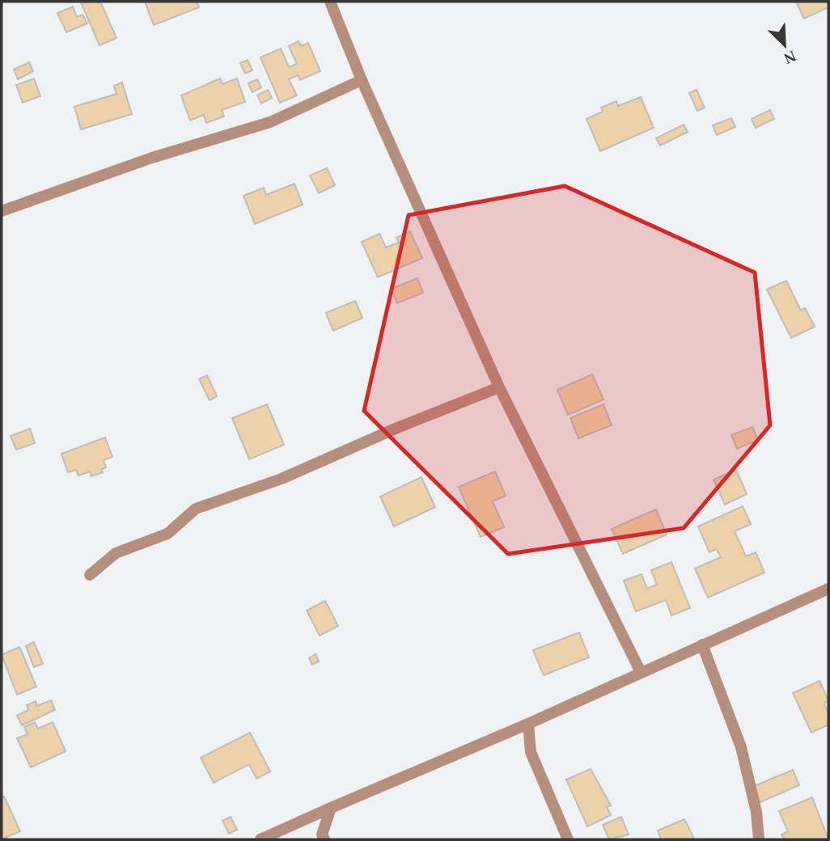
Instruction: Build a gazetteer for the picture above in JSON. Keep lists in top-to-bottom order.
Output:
{
  "north": "bottom right"
}
